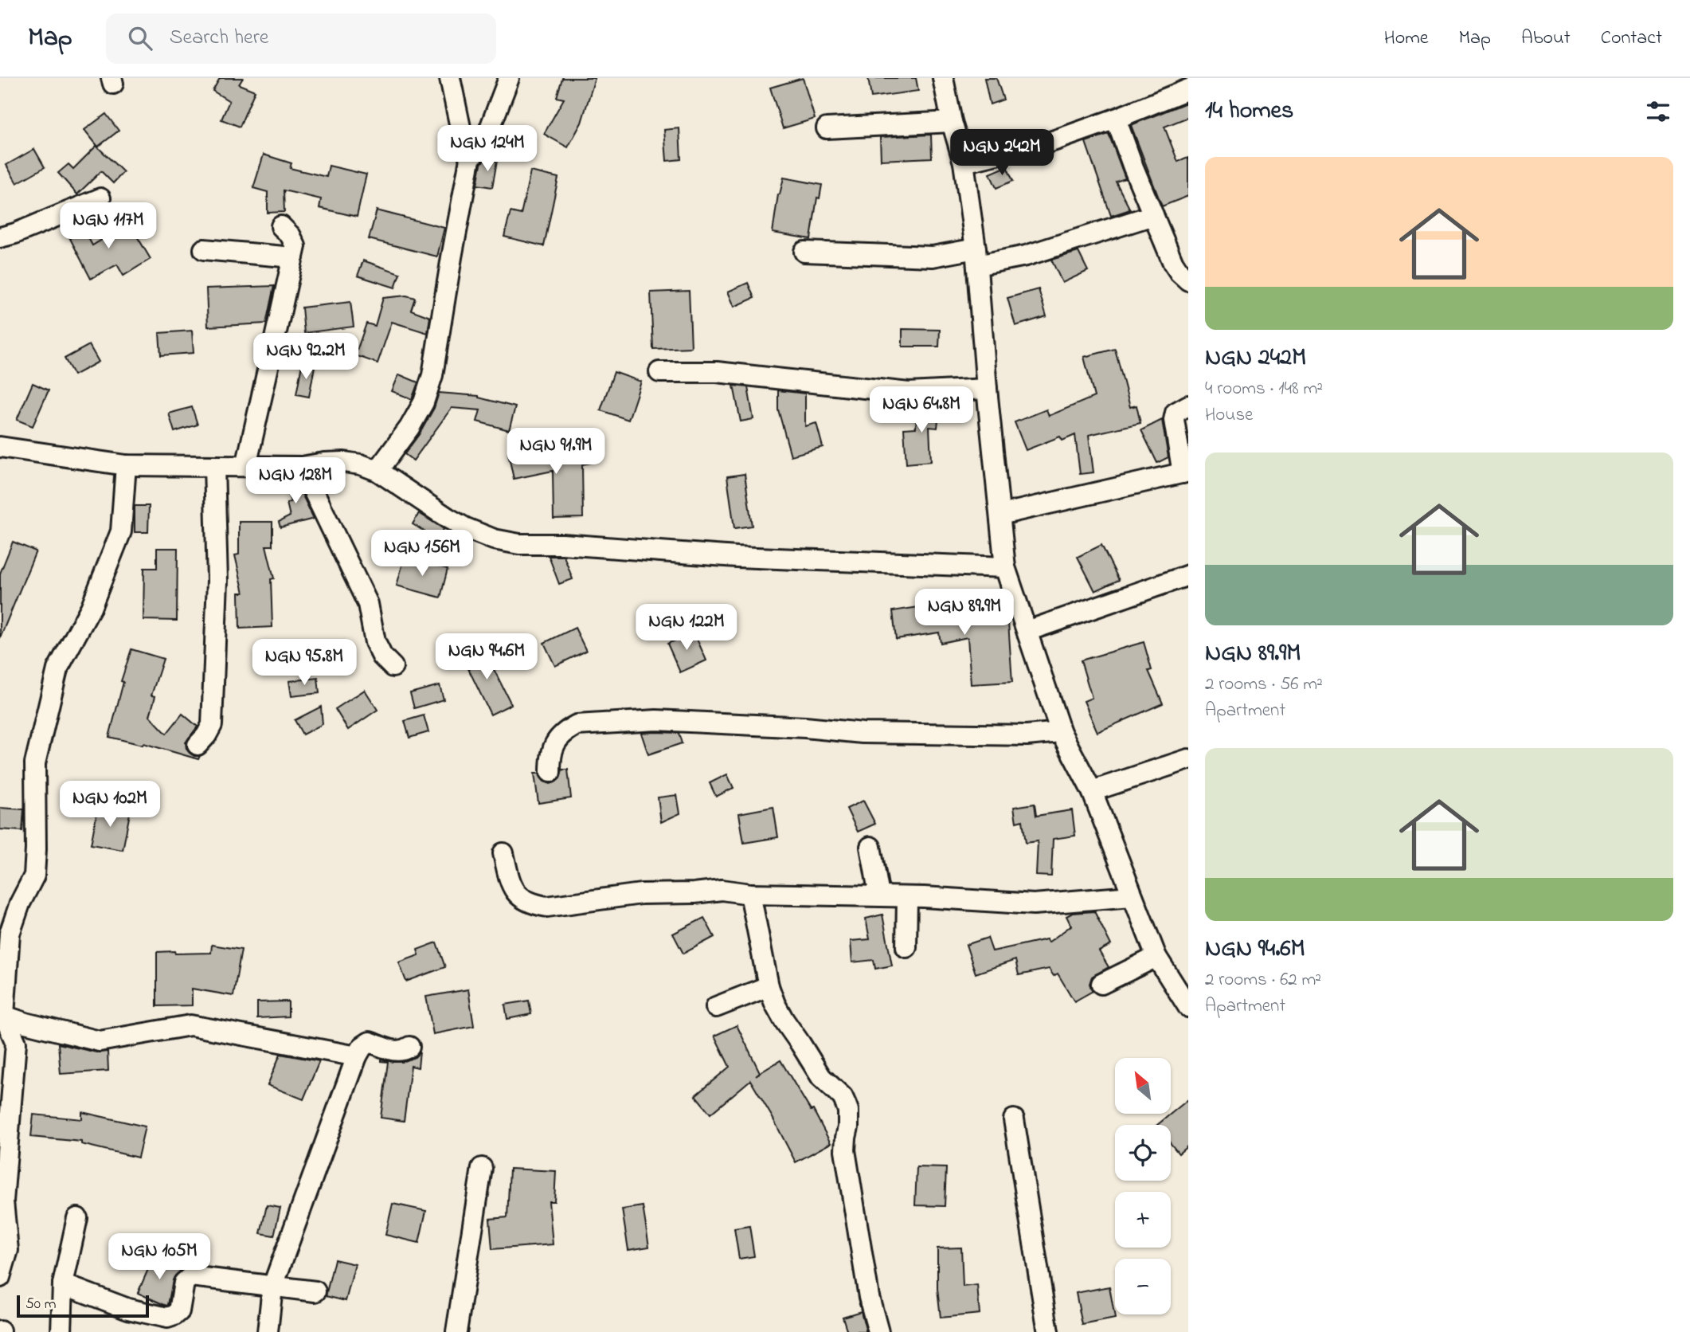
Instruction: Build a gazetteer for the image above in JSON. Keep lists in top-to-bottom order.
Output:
{
  "scale_bar": "50 m",
  "north": "top left",
  "page": {
    "header": "Map",
    "search": "Search here",
    "nav": [
      "Home",
      "Map",
      "About",
      "Contact"
    ],
    "heading": "14 homes",
    "price": [
      "NGN 124M",
      "NGN 242M",
      "NGN 117M",
      "NGN 92.2M",
      "NGN 64.8M",
      "NGN 91.9M",
      "NGN 128M",
      "NGN 156M",
      "NGN 89.9M",
      "NGN 122M",
      "NGN 94.6M",
      "NGN 95.8M",
      "NGN 102M",
      "NGN 105M"
    ],
    "list": [
      {
        "name": "NGN 242M",
        "note": "4 rooms · 148 m² · House"
      },
      {
        "name": "NGN 89.9M",
        "note": "2 rooms · 56 m² · Apartment"
      },
      {
        "name": "NGN 94.6M",
        "note": "2 rooms · 62 m² · Apartment"
      }
    ],
    "map_buttons": ["+", "−"],
    "scale": "50 m"
  }
}
